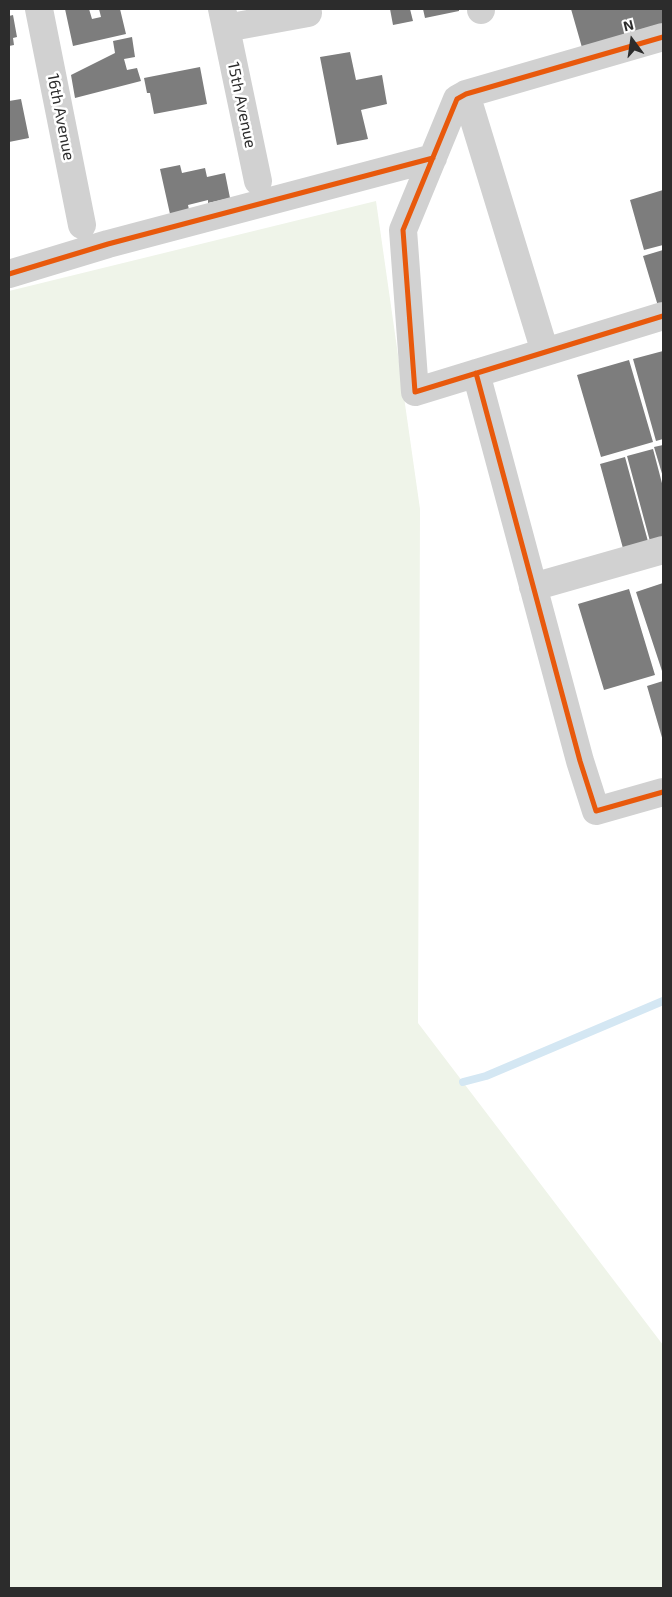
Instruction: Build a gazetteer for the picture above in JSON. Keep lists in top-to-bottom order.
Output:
{
  "streets": {
    "street": ["15th Avenue", "16th Avenue"]
  },
  "north": "top"
}
